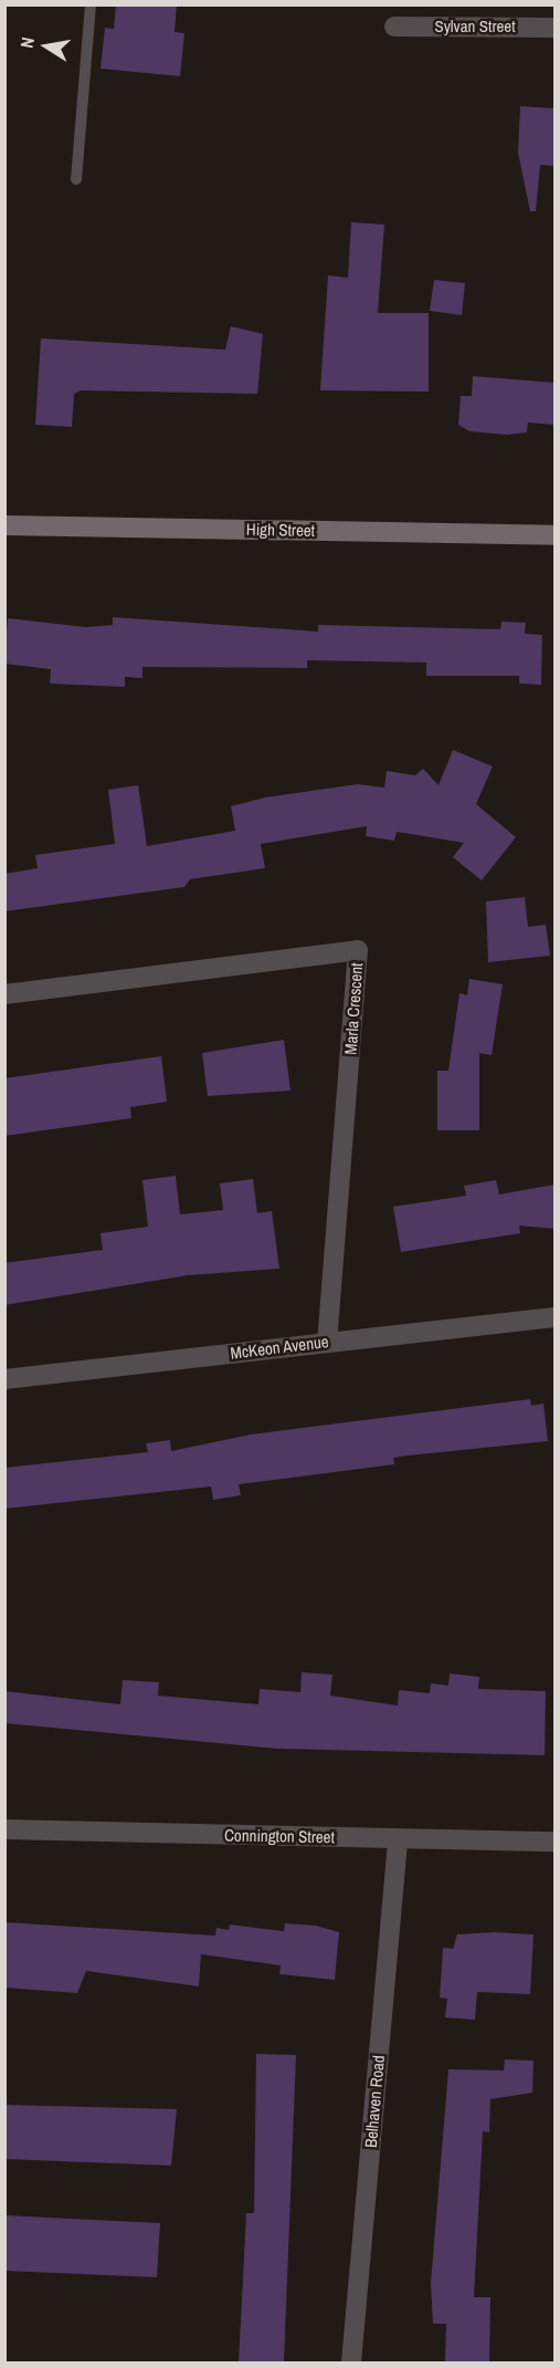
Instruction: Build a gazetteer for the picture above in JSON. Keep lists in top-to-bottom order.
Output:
{
  "streets": {
    "street": [
      "Sylvan Street",
      "High Street",
      "Marla Crescent",
      "McKeon Avenue",
      "Connington Street",
      "Belhaven Road"
    ]
  },
  "crossings": [
    ["Marla Crescent", "McKeon Avenue"],
    ["Connington Street", "Belhaven Road"]
  ],
  "north": "left"
}
